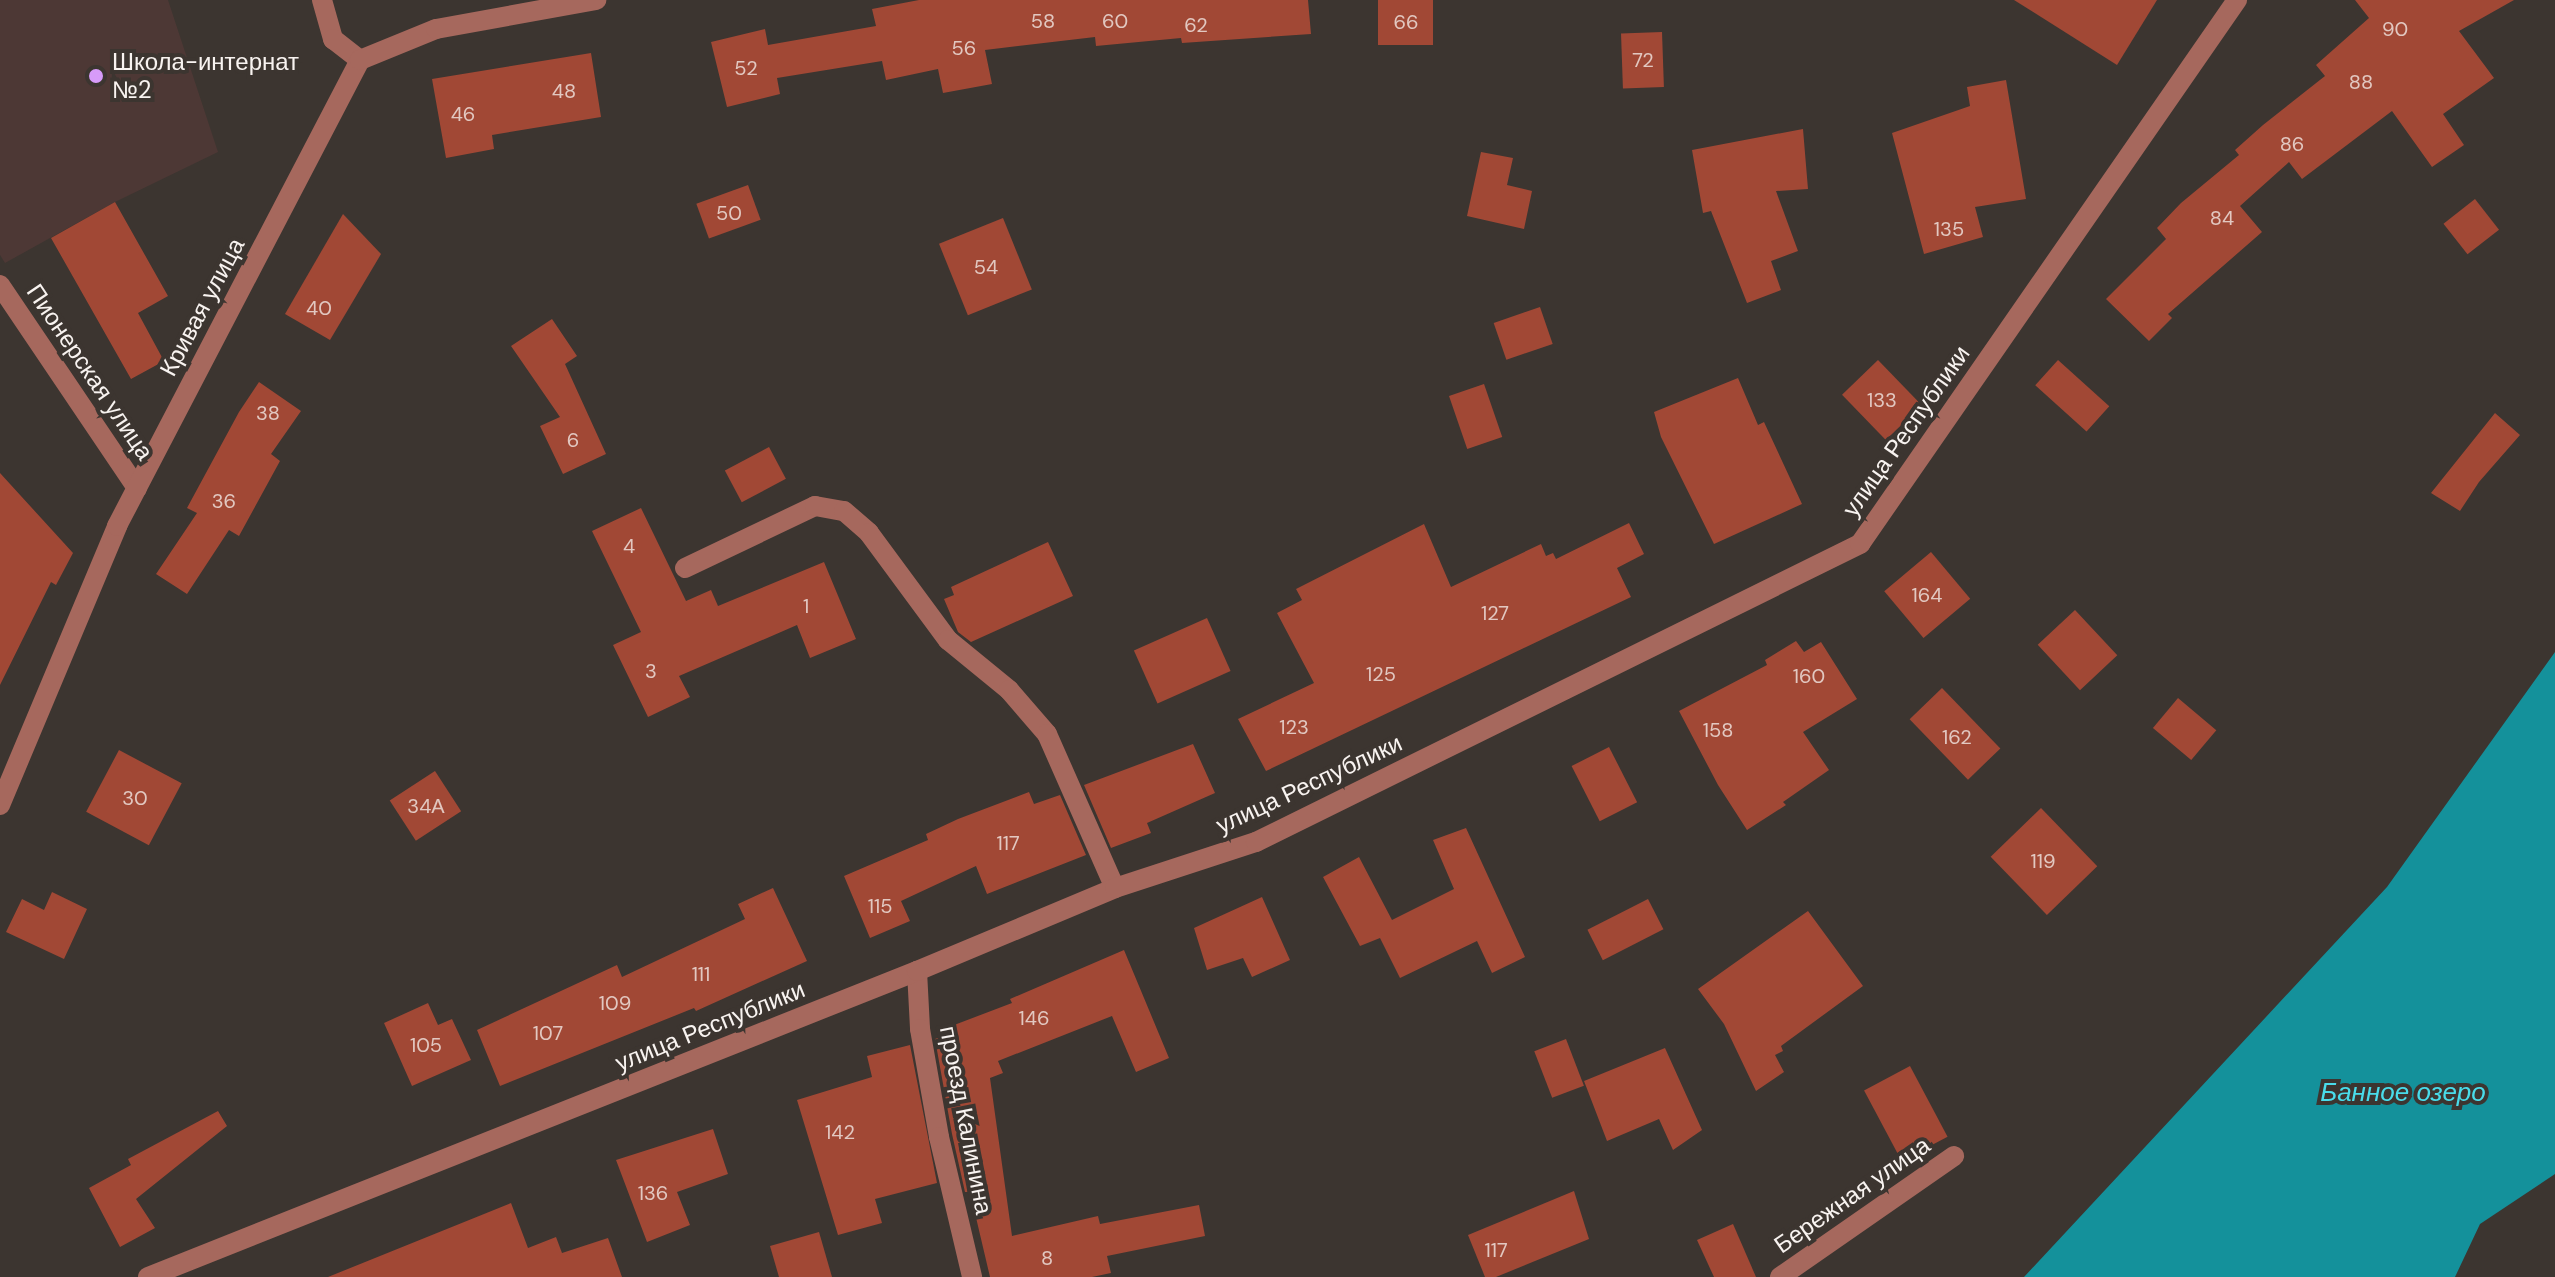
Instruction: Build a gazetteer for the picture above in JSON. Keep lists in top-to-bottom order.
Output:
{
  "streets": {
    "street": [
      "Кривая улица",
      "Пионерская улица",
      "улица Республики",
      "проезд Калинина",
      "Бережная улица"
    ]
  },
  "crossings": [
    ["Кривая улица", "Пионерская улица"],
    ["улица Республики", "проезд Калинина"]
  ],
  "water": ["Банное озеро"],
  "places": ["Школа-интернат №2"],
  "house_numbers": [
    "58",
    "60",
    "66",
    "62",
    "90",
    "56",
    "72",
    "52",
    "88",
    "48",
    "46",
    "86",
    "50",
    "84",
    "135",
    "54",
    "40",
    "133",
    "38",
    "6",
    "36",
    "4",
    "164",
    "1",
    "127",
    "3",
    "125",
    "160",
    "123",
    "158",
    "162",
    "30",
    "34А",
    "117",
    "119",
    "115",
    "111",
    "109",
    "146",
    "107",
    "105",
    "142",
    "136",
    "117",
    "8"
  ]
}
